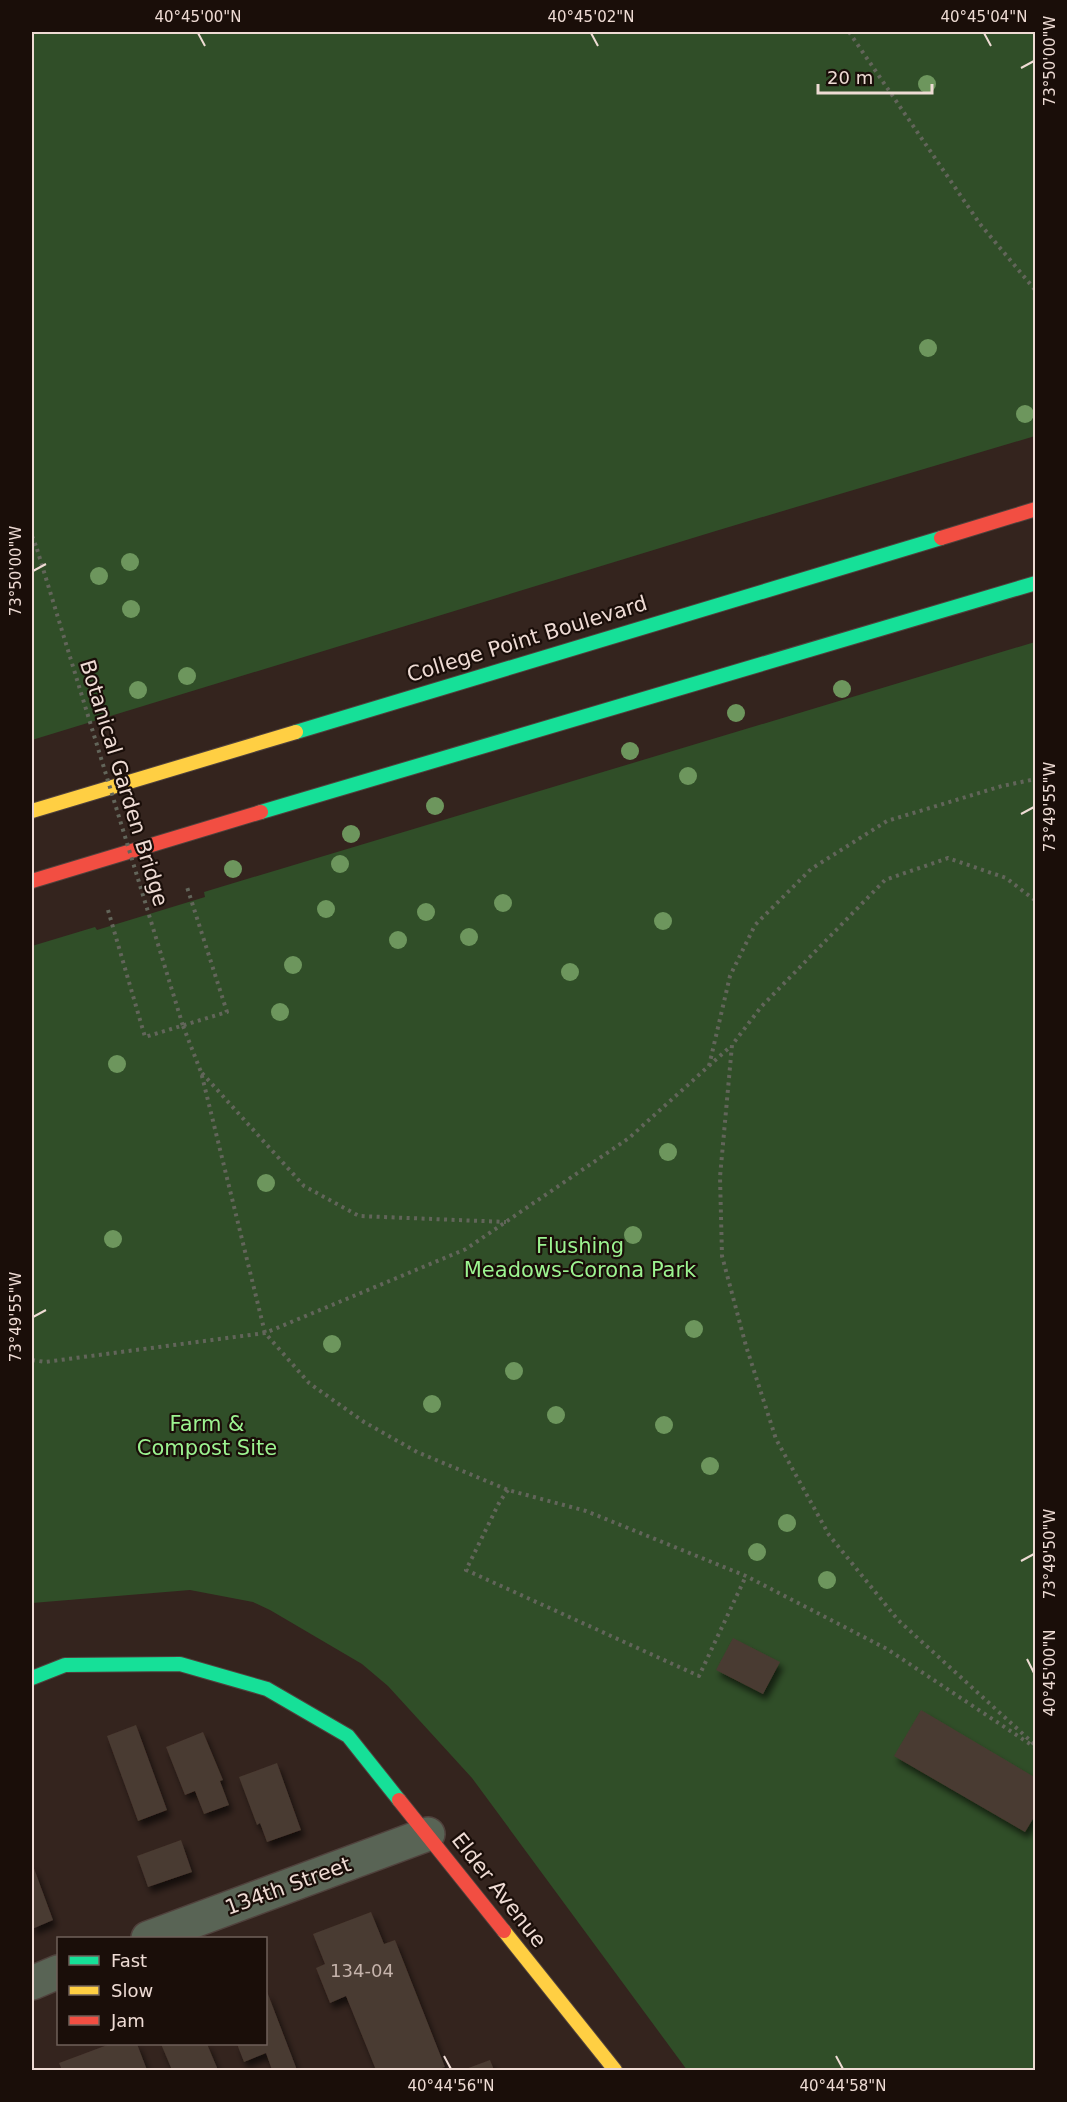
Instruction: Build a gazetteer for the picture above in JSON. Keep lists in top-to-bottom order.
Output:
{
  "streets": {
    "main road": ["College Point Boulevard", "Elder Avenue"],
    "street": ["134th Street"],
    "path": ["Botanical Garden Bridge"]
  },
  "crossings": [
    ["134th Street", "Elder Avenue"]
  ],
  "parks": ["Flushing Meadows-Corona Park", "Farm & Compost Site"],
  "house_numbers": ["134-04"],
  "legend": ["Fast", "Slow", "Jam"],
  "scale_bar": "20 m",
  "coordinates": [
    "40°45'00\"N",
    "40°45'02\"N",
    "40°45'04\"N",
    "73°50'00\"W",
    "73°49'55\"W",
    "73°49'50\"W",
    "40°44'56\"N",
    "40°44'58\"N"
  ]
}
